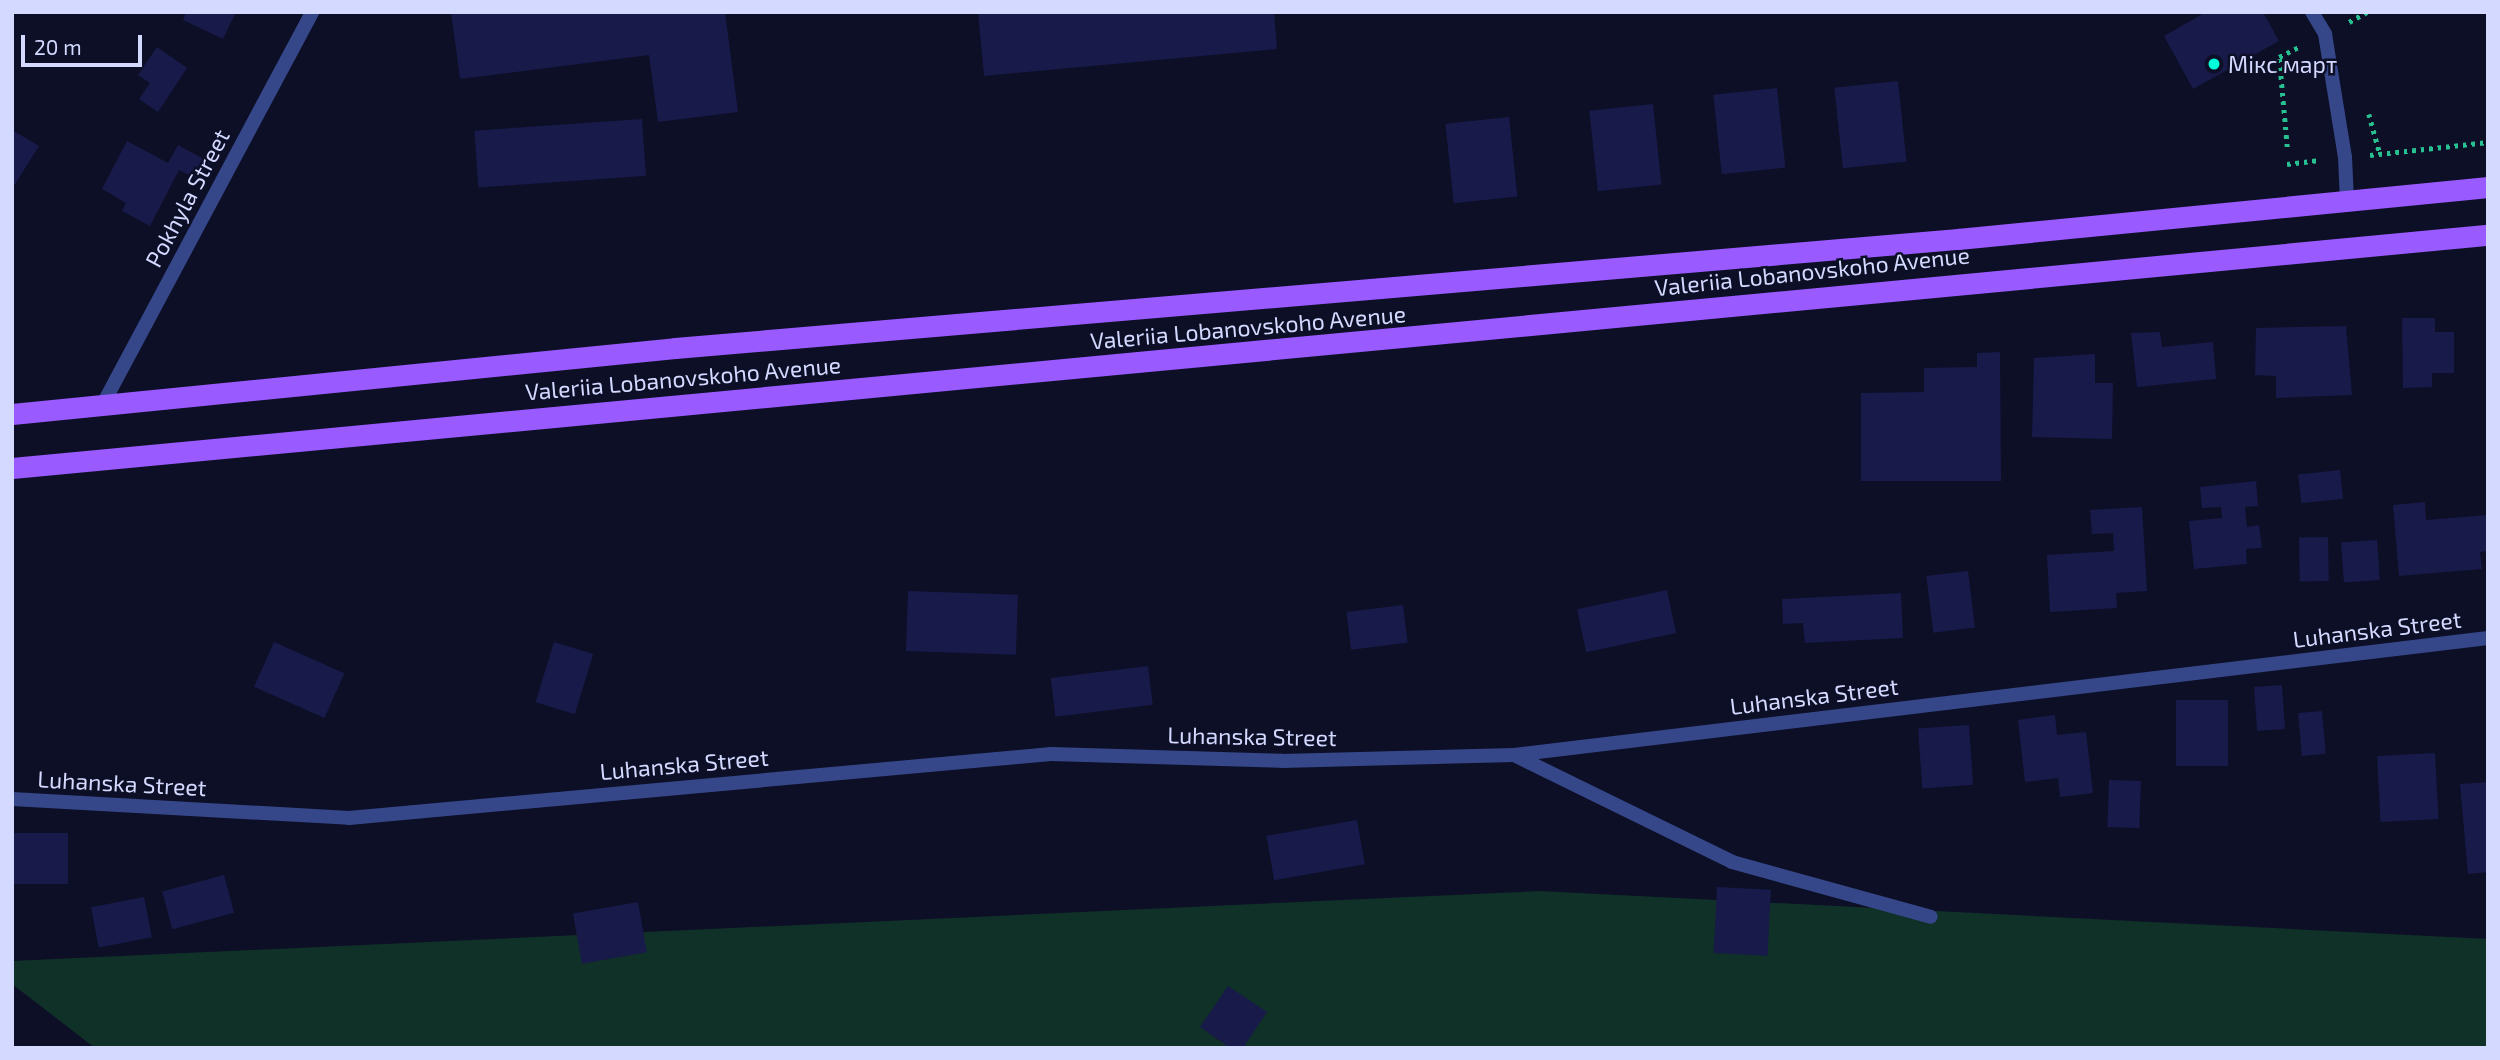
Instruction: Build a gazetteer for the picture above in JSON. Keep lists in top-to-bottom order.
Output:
{
  "streets": {
    "main road": ["Valeriia Lobanovskoho Avenue"],
    "street": ["Pokhyla Street", "Luhanska Street"]
  },
  "crossings": [
    ["Pokhyla Street", "Valeriia Lobanovskoho Avenue"]
  ],
  "places": ["Мікс март"],
  "scale_bar": "20 m"
}
